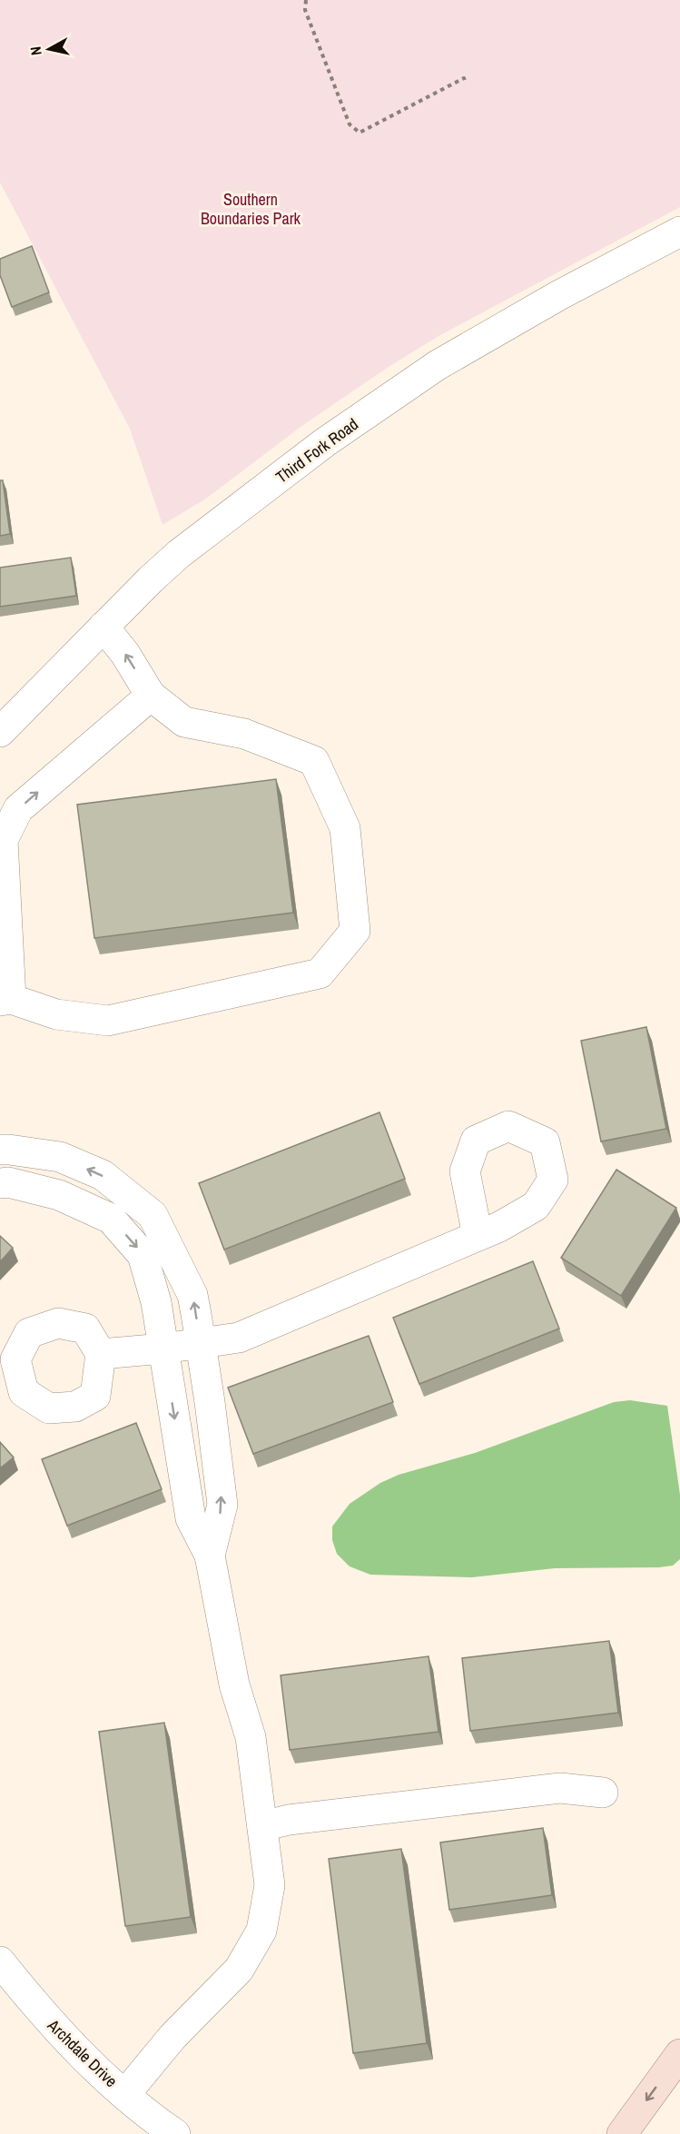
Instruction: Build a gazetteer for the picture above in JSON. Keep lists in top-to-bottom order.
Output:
{
  "streets": {
    "street": ["Third Fork Road", "Archdale Drive"]
  },
  "parks": ["Southern Boundaries Park"],
  "north": "left"
}
